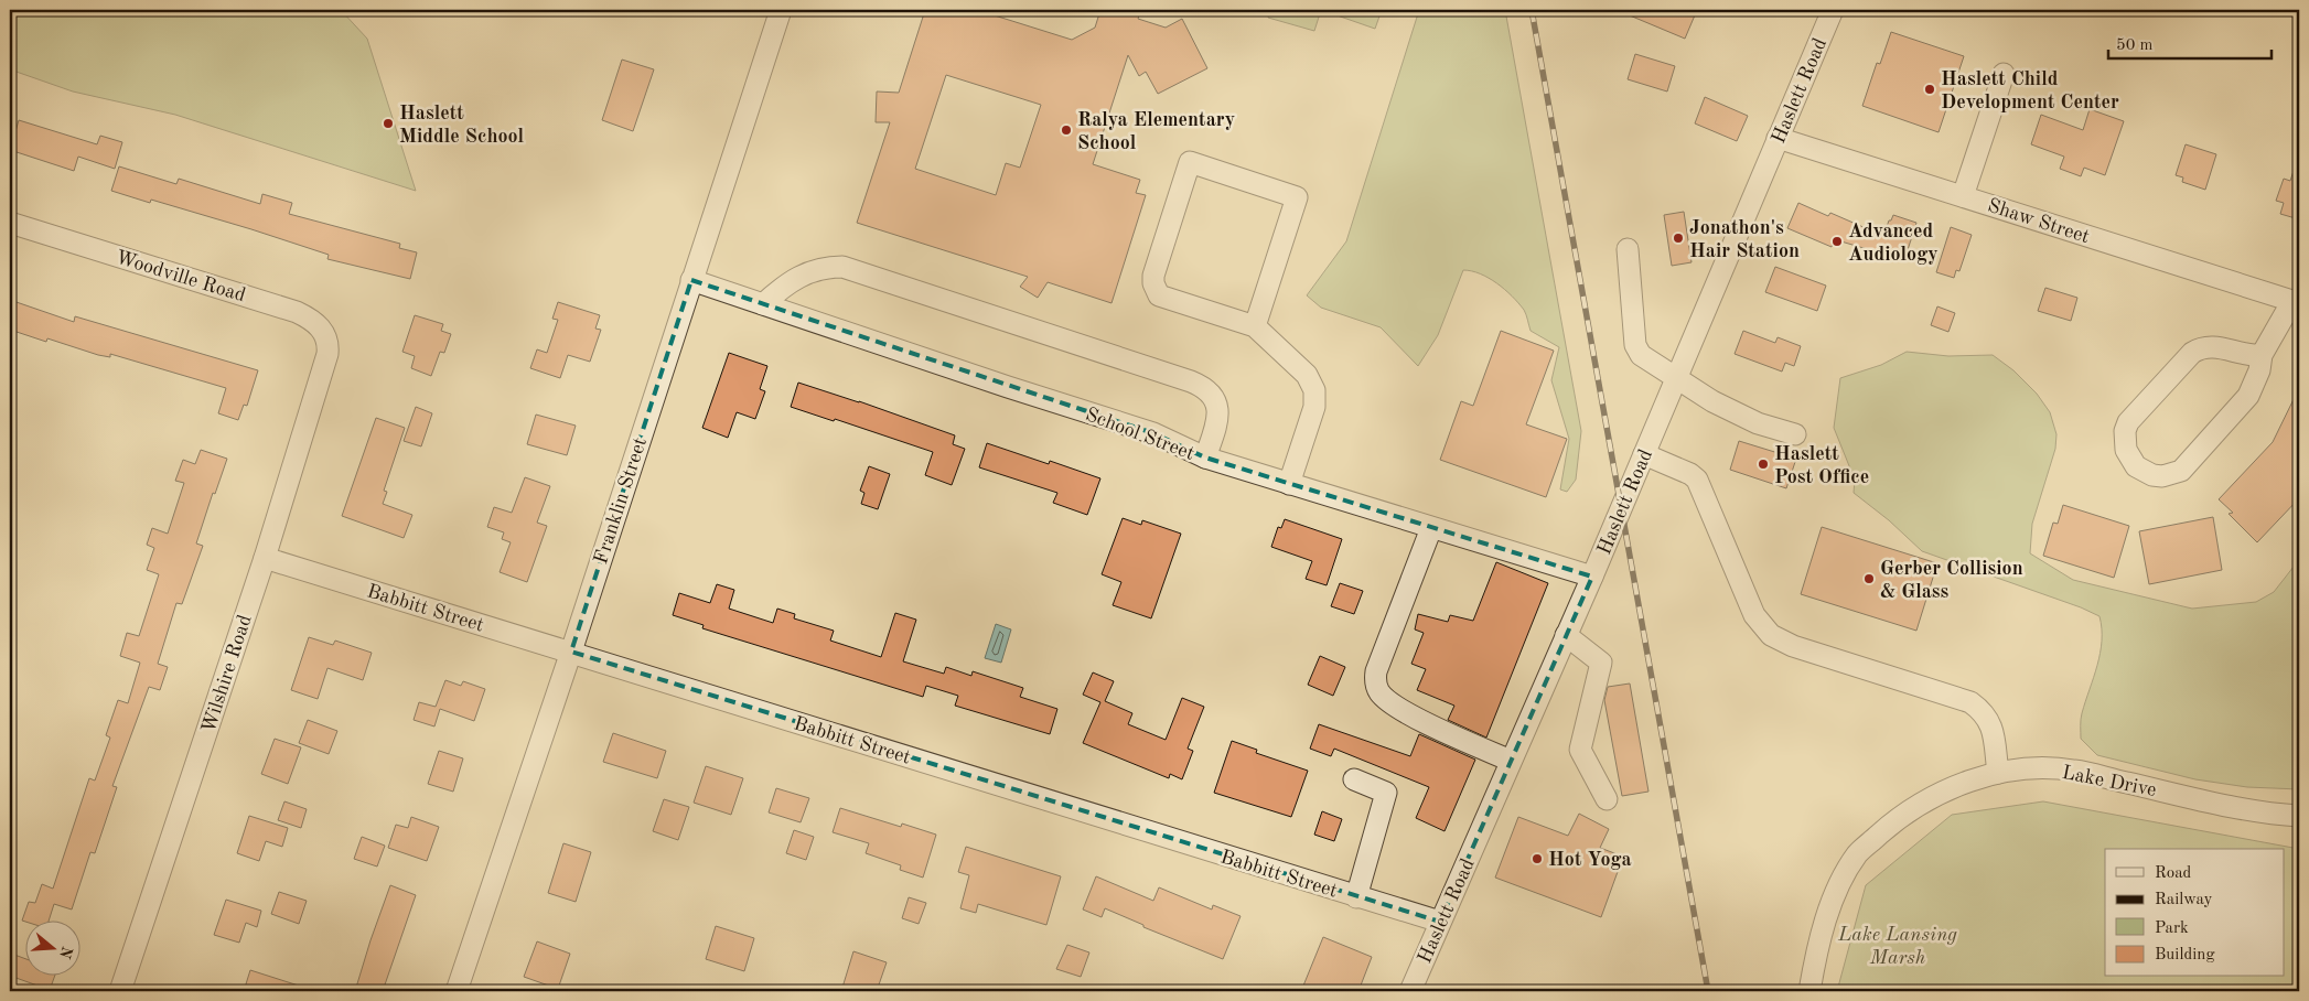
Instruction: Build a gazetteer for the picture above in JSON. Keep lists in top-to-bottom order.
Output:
{
  "streets": {
    "street": [
      "Haslett Road",
      "Shaw Street",
      "Woodville Road",
      "School Street",
      "Franklin Street",
      "Babbitt Street",
      "Wilshire Road",
      "Lake Drive"
    ]
  },
  "crossings": [
    ["Haslett Road", "Shaw Street"],
    ["Haslett Road", "School Street"],
    ["Haslett Road", "Babbitt Street"],
    ["Woodville Road", "Wilshire Road"],
    ["School Street", "Franklin Street"],
    ["Franklin Street", "Babbitt Street"],
    ["Babbitt Street", "Wilshire Road"]
  ],
  "parks": ["Lake Lansing Marsh"],
  "places": [
    "Haslett Child Development Center",
    "Haslett Middle School",
    "Ralya Elementary School",
    "Jonathon's Hair Station",
    "Advanced Audiology",
    "Haslett Post Office",
    "Gerber Collision & Glass",
    "Hot Yoga"
  ],
  "legend": [
    "Road",
    "Railway",
    "Park",
    "Building"
  ],
  "scale_bar": "50 m",
  "north": "right"
}
